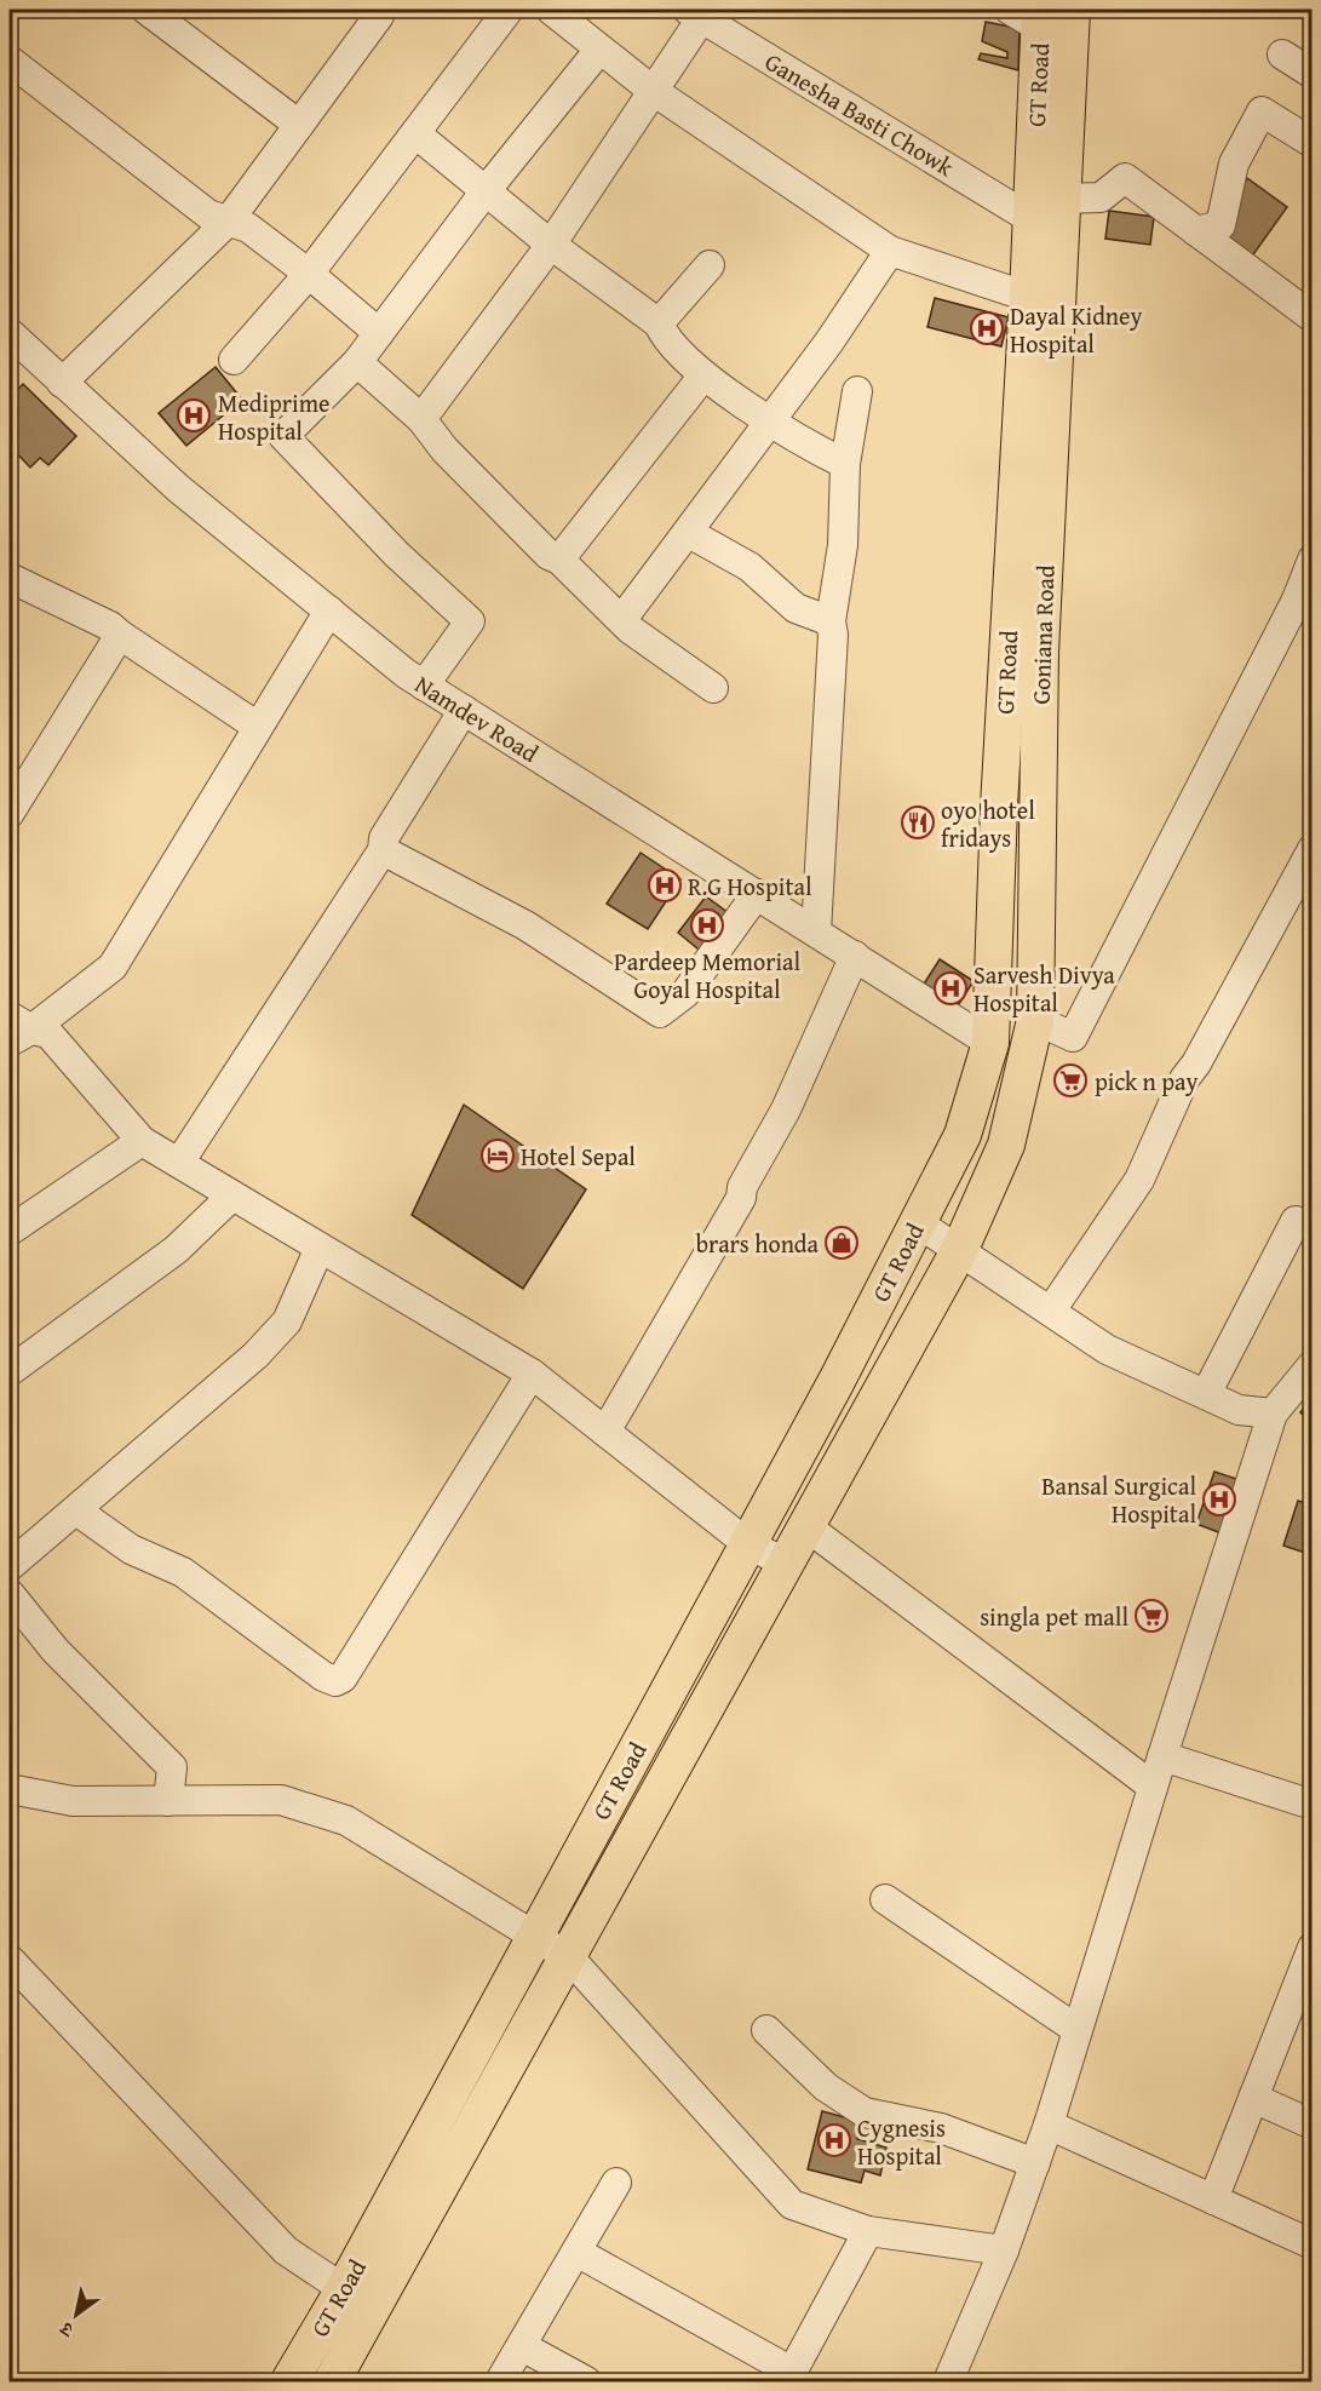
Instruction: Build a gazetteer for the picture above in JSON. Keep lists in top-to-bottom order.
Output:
{
  "streets": {
    "main road": ["GT Road", "Goniana Road"],
    "street": ["Ganesha Basti Chowk", "Namdev Road"]
  },
  "crossings": [
    ["GT Road", "Ganesha Basti Chowk"],
    ["GT Road", "Goniana Road"],
    ["GT Road", "Namdev Road"]
  ],
  "places": {
    "hospital": [
      "Dayal Kidney Hospital",
      "Mediprime Hospital",
      "R.G Hospital",
      "Pardeep Memorial Goyal Hospital",
      "Sarvesh Divya Hospital",
      "Bansal Surgical Hospital",
      "Cygnesis Hospital"
    ],
    "restaurant": ["oyo hotel fridays"],
    "supermarket": ["pick n pay", "singla pet mall"],
    "hotel": ["Hotel Sepal"],
    "shop": ["brars honda"]
  },
  "north": "bottom left"
}
